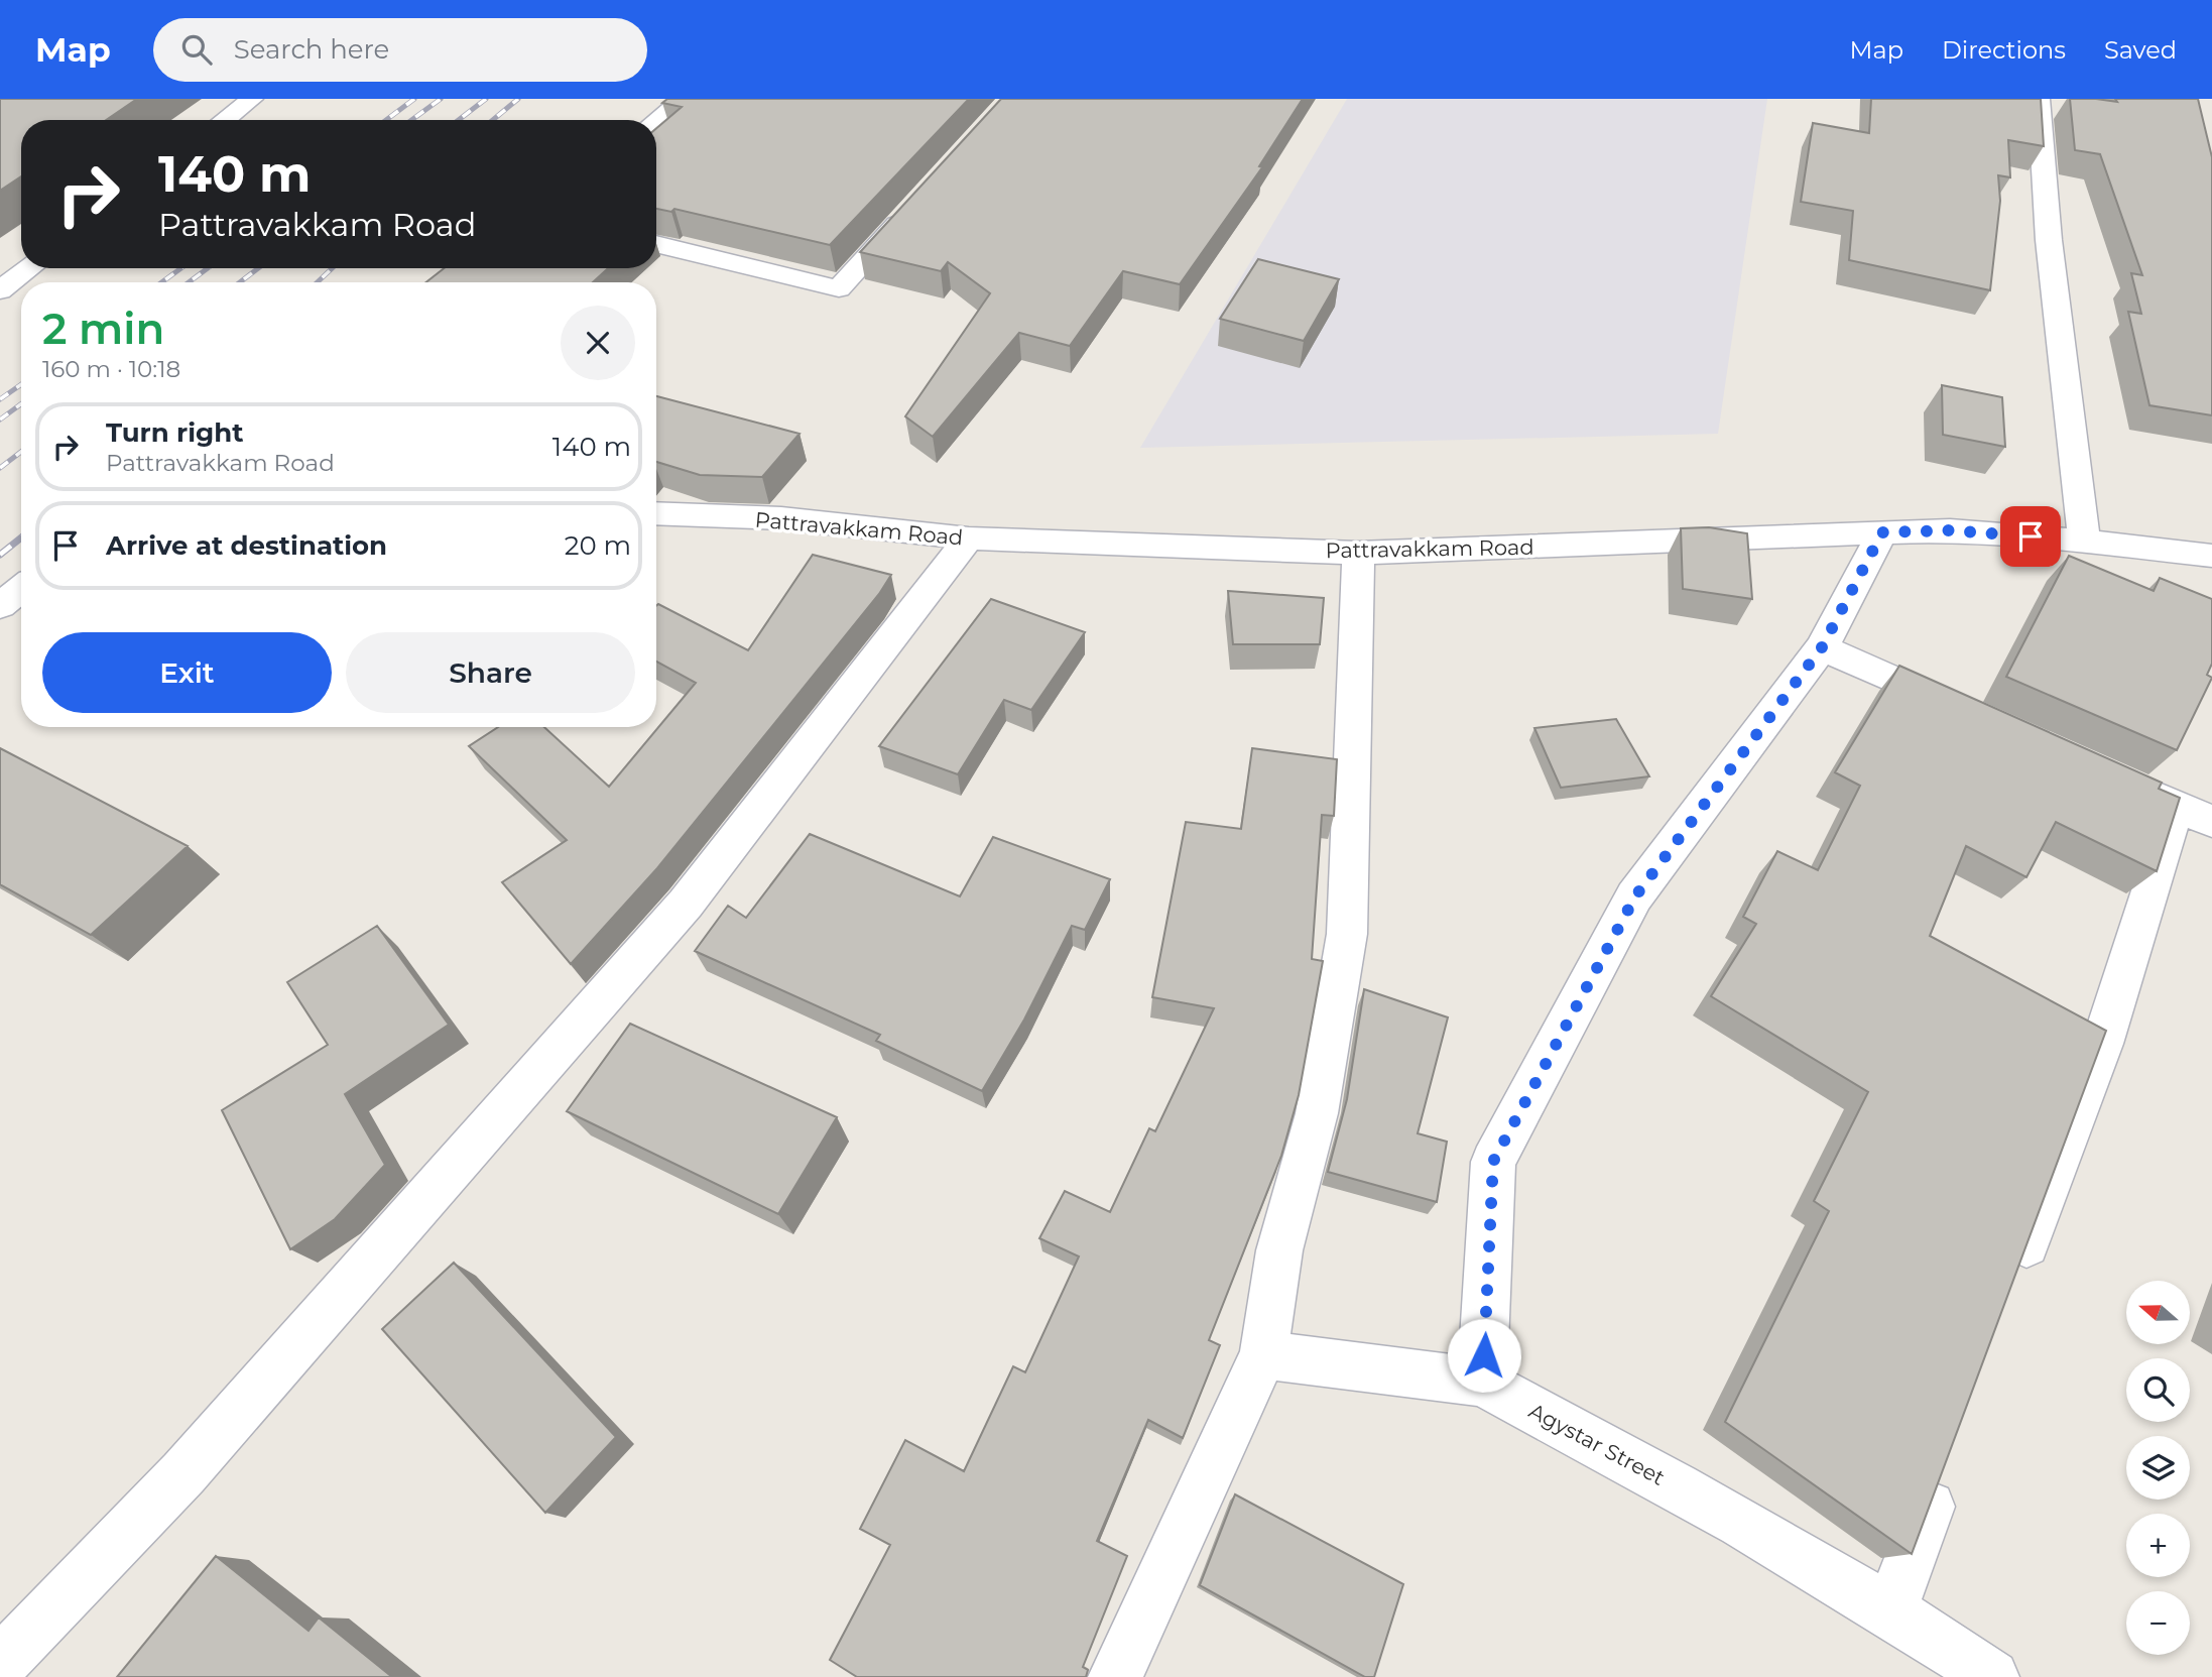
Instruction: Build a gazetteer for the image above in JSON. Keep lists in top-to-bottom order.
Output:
{
  "streets": {
    "street": ["Pattravakkam Road", "Agystar Street"]
  },
  "north": "left",
  "page": {
    "header": "Map",
    "search": "Search here",
    "nav": ["Map", "Directions", "Saved"],
    "turn": ["140 m", "Pattravakkam Road"],
    "heading": ["2 min", "160 m · 10:18"],
    "list": [
      {
        "name": "Turn right",
        "note": "Pattravakkam Road",
        "value": "140 m"
      },
      {
        "name": "Arrive at destination",
        "value": "20 m"
      }
    ],
    "buttons": ["Exit", "Share"],
    "map_buttons": ["+", "−"]
  }
}
